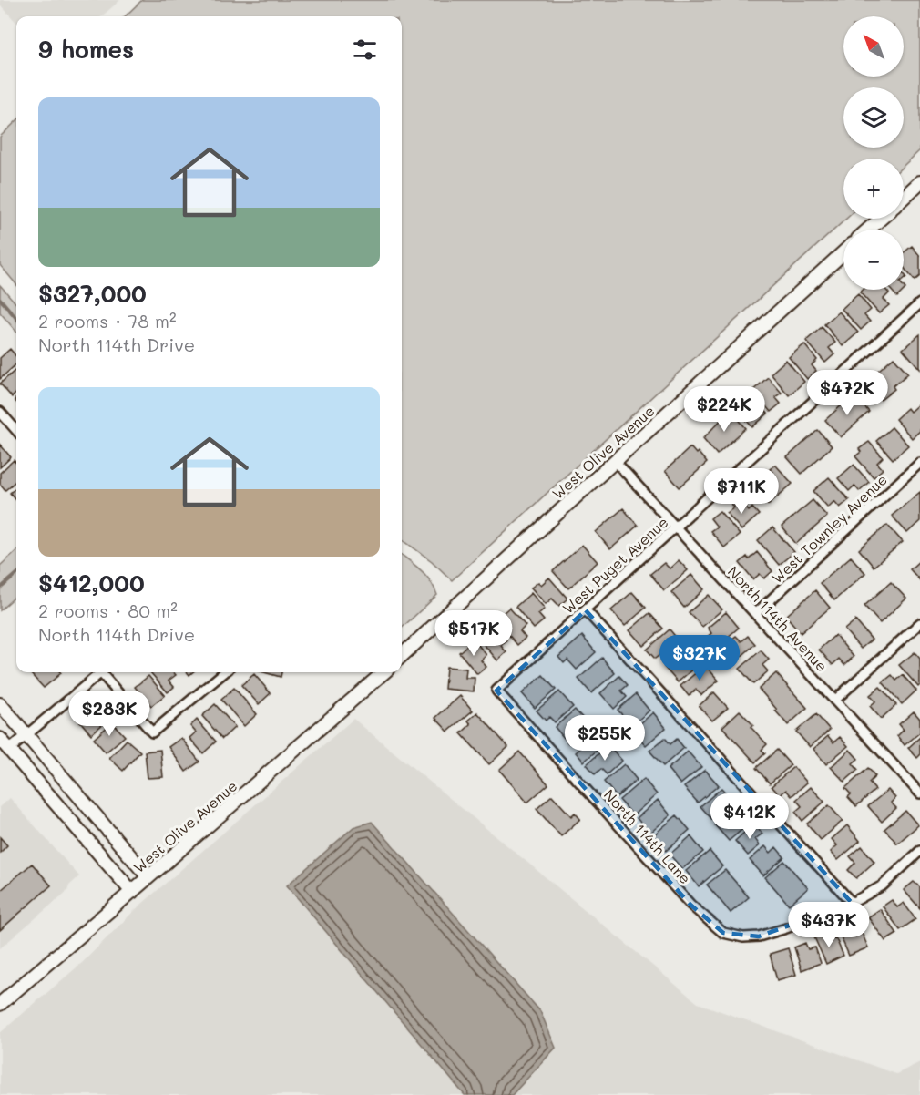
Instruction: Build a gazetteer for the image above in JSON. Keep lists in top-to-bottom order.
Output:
{
  "streets": {
    "main road": ["West Olive Avenue"],
    "street": [
      "West Townley Avenue",
      "West Puget Avenue",
      "North 114th Avenue",
      "North 114th Lane"
    ]
  },
  "crossings": [
    ["West Olive Avenue", "North 114th Avenue"],
    ["West Townley Avenue", "North 114th Avenue"],
    ["West Puget Avenue", "North 114th Avenue"],
    ["West Puget Avenue", "North 114th Lane"]
  ],
  "north": "top left",
  "page": {
    "map_buttons": ["+", "−"],
    "heading": "9 homes",
    "list": [
      {
        "name": "$327,000",
        "note": "2 rooms · 78 m² · North 114th Drive"
      },
      {
        "name": "$412,000",
        "note": "2 rooms · 80 m² · North 114th Drive"
      }
    ],
    "price": [
      "$472K",
      "$224K",
      "$711K",
      "$517K",
      "$327K",
      "$283K",
      "$255K",
      "$412K",
      "$437K"
    ]
  }
}
